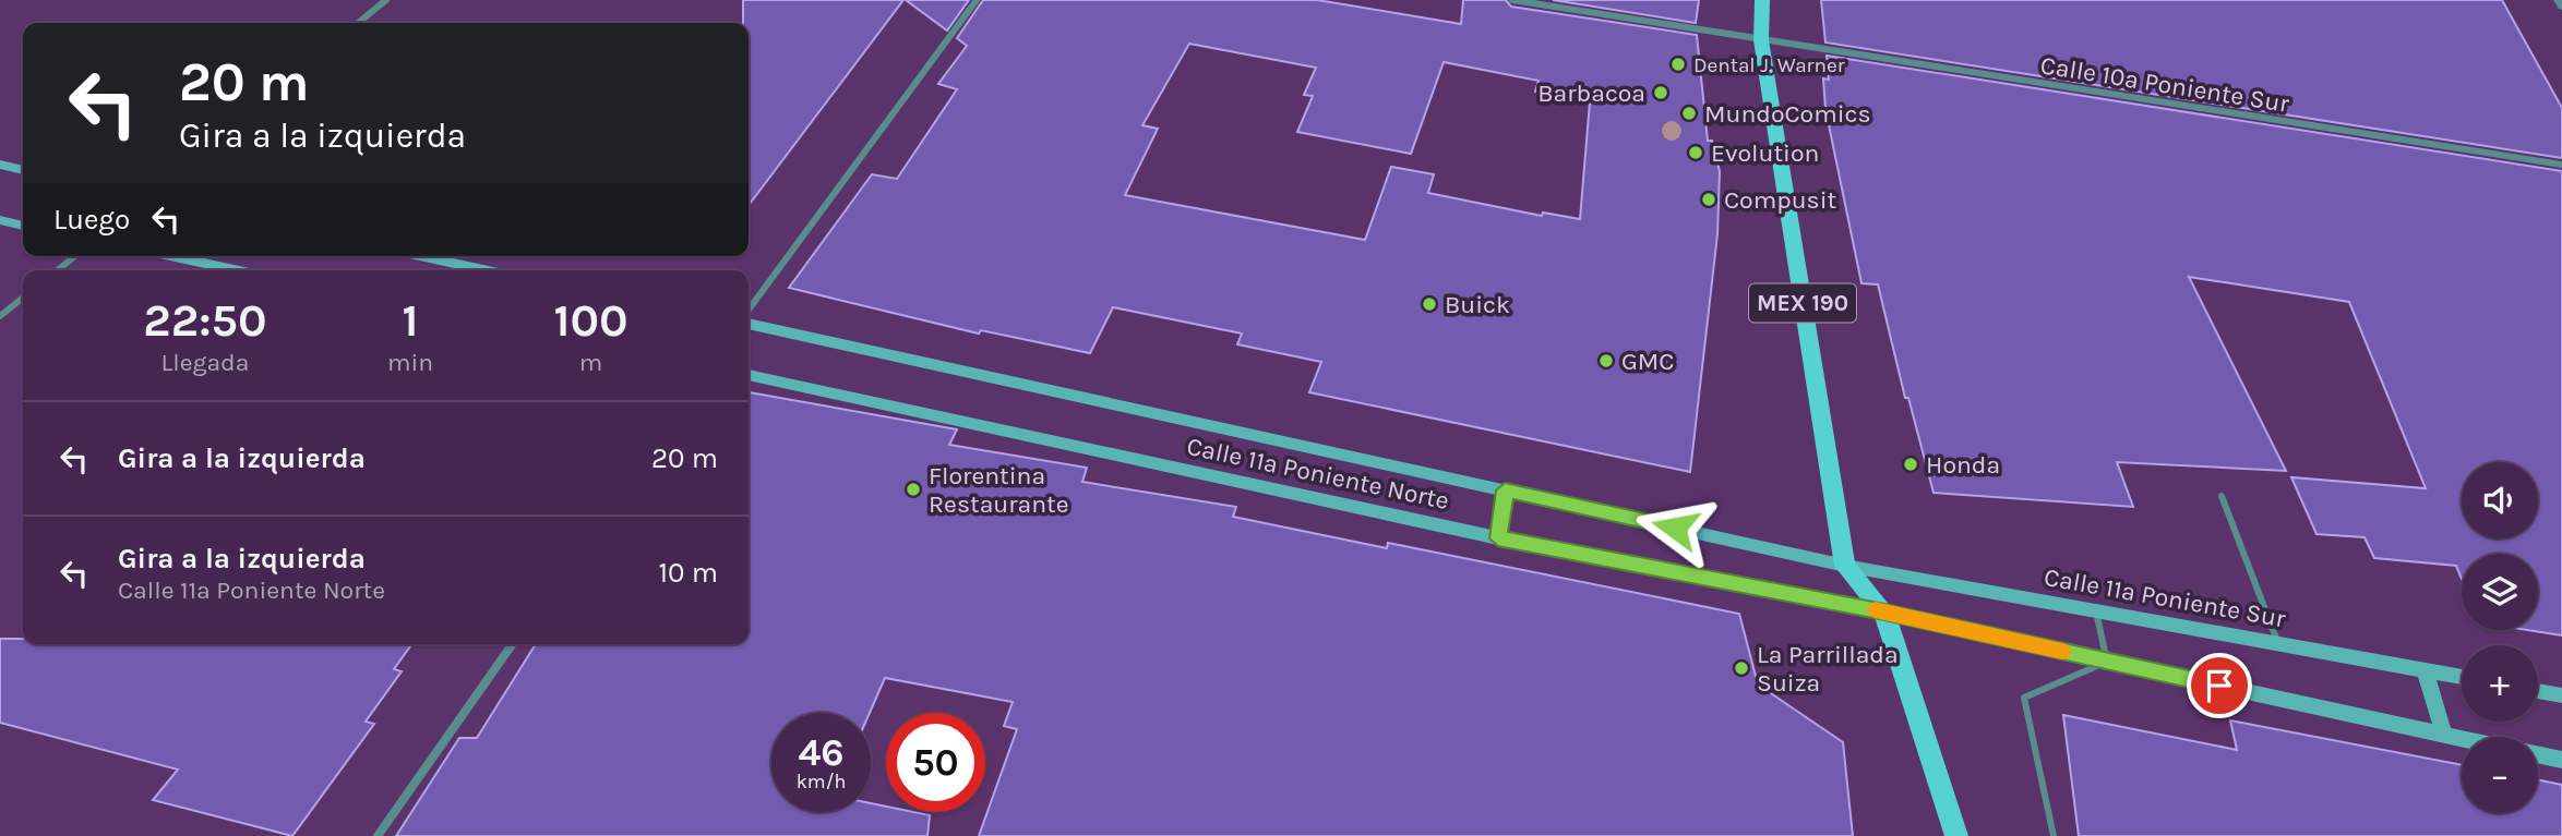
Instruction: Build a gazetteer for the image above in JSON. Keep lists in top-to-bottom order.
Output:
{
  "streets": {
    "main road": ["MEX 190", "Calle 11a Poniente Norte", "Calle 11a Poniente Sur"],
    "street": ["Calle 10a Poniente Sur"]
  },
  "crossings": [
    ["Calle 10a Poniente Sur", "MEX 190"],
    ["MEX 190", "Calle 11a Poniente Norte"],
    ["MEX 190", "Calle 11a Poniente Sur"],
    ["Calle 11a Poniente Norte", "Calle 11a Poniente Sur"]
  ],
  "places": [
    "Dental J. Warner",
    "Barbacoa",
    "MundoComics",
    "Evolution",
    "Compusit",
    "Buick",
    "GMC",
    "Honda",
    "Florentina Restaurante",
    "La Parrillada Suiza"
  ],
  "page": {
    "turn": ["20 m", "Gira a la izquierda"],
    "then": "Luego",
    "eta": [
      "22:50",
      "Llegada",
      "1",
      "min",
      "100",
      "m"
    ],
    "list": [
      {
        "name": "Gira a la izquierda",
        "value": "20 m"
      },
      {
        "name": "Gira a la izquierda",
        "note": "Calle 11a Poniente Norte",
        "value": "10 m"
      }
    ],
    "map_buttons": ["+", "−"],
    "speed": "46 km/h",
    "limit": "50"
  }
}
